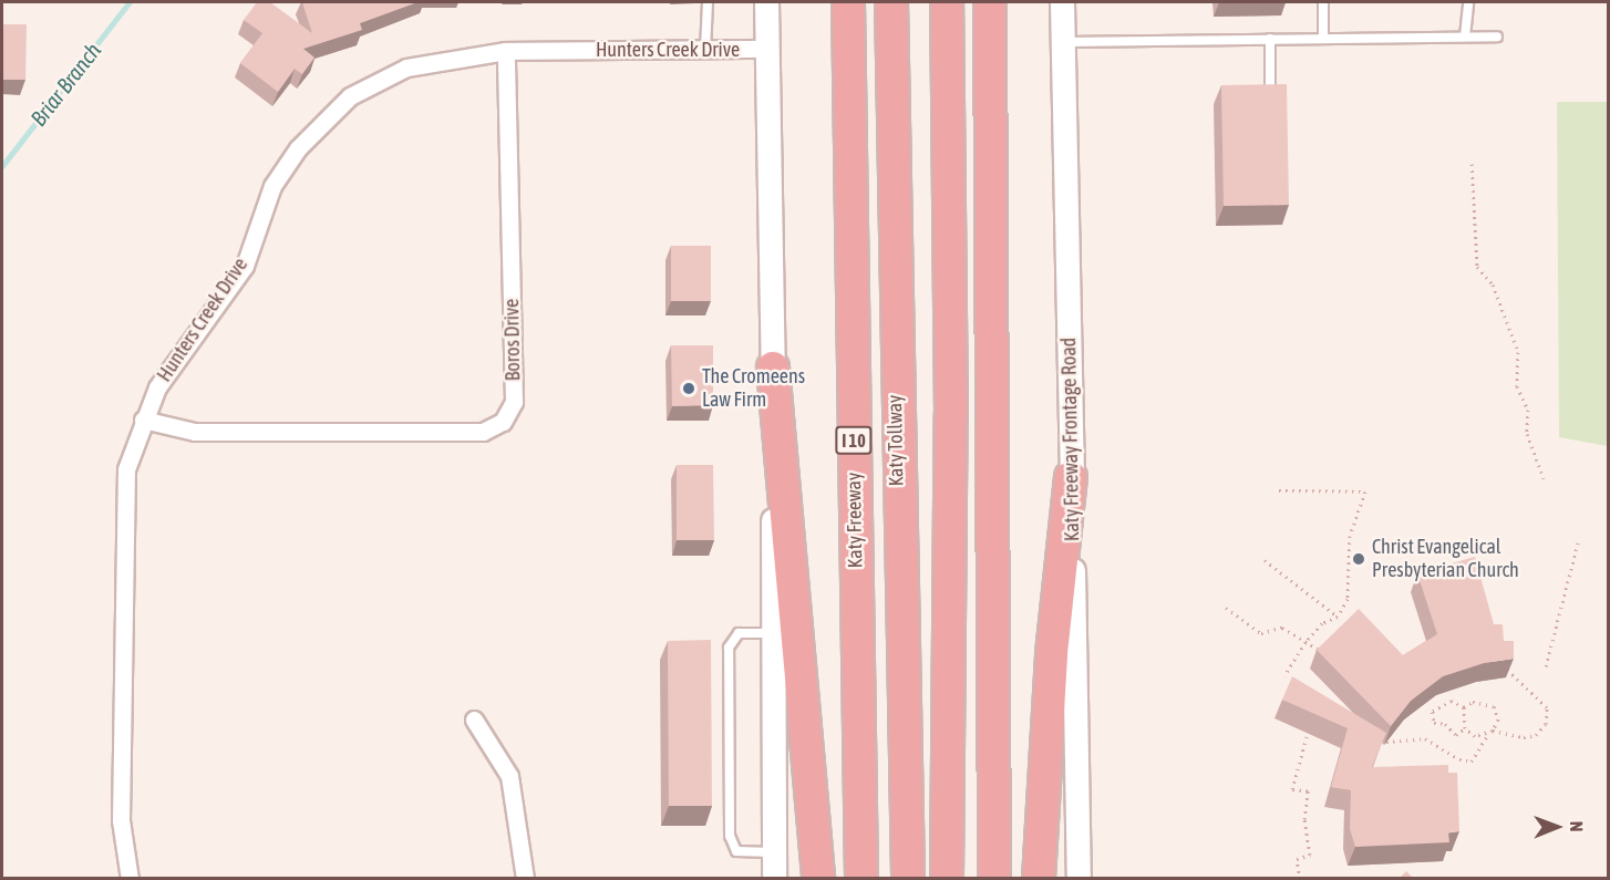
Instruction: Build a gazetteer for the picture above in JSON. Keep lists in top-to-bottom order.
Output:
{
  "streets": {
    "highway": ["I 10", "Katy Tollway", "Katy Freeway"],
    "main road": ["Katy Freeway Frontage Road"],
    "street": ["Hunters Creek Drive", "Boros Drive"]
  },
  "crossings": [
    ["Hunters Creek Drive", "Boros Drive"]
  ],
  "water": ["Briar Branch"],
  "places": ["The Cromeens Law Firm", "Christ Evangelical Presbyterian Church"],
  "north": "right"
}
